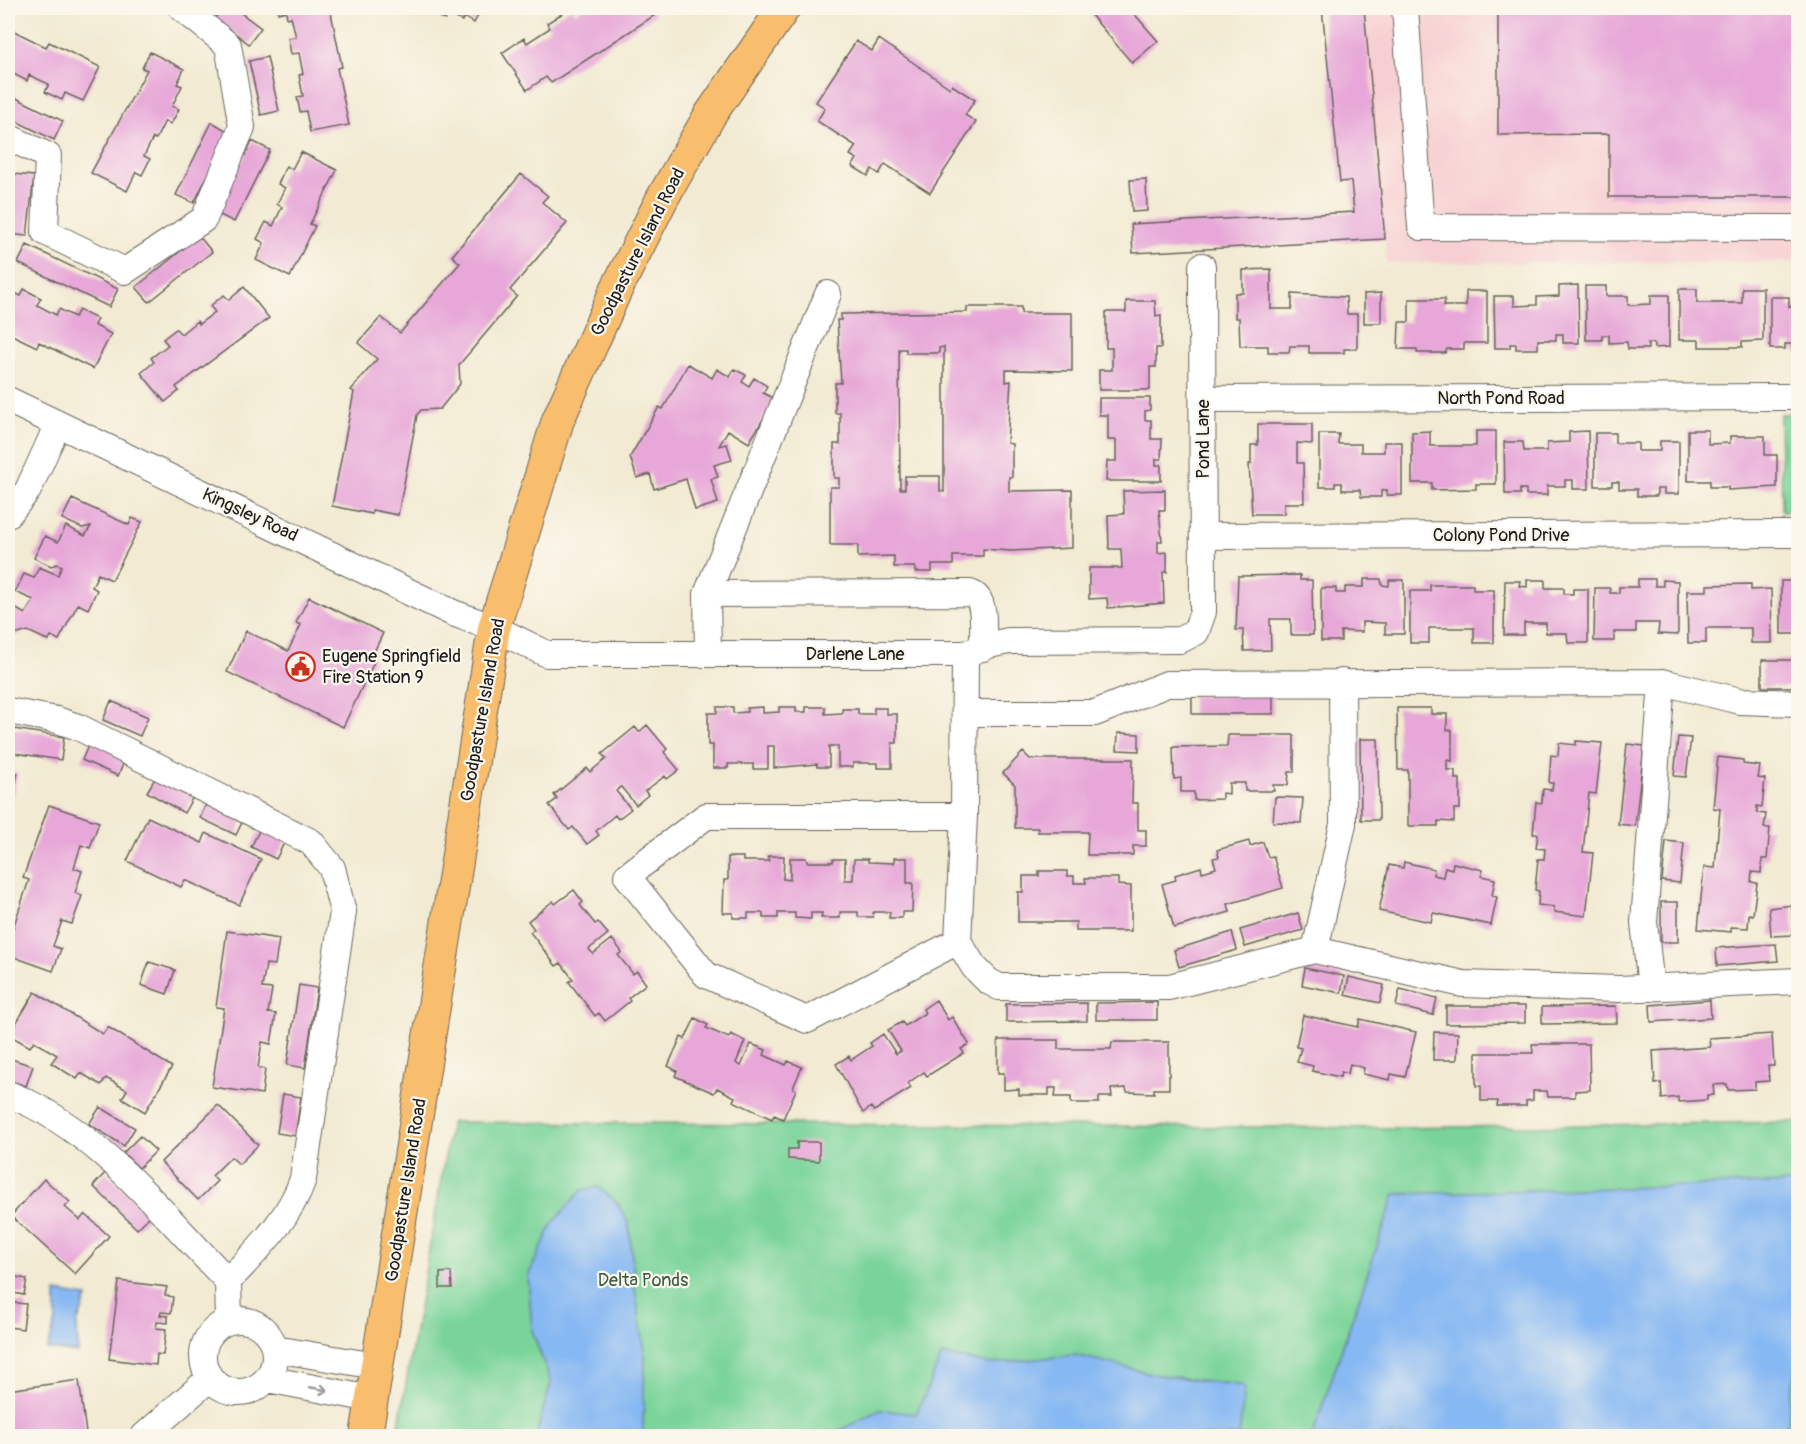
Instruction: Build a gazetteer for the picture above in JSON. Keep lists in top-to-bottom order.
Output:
{
  "streets": {
    "main road": ["Goodpasture Island Road"],
    "street": [
      "North Pond Road",
      "Pond Lane",
      "Kingsley Road",
      "Colony Pond Drive",
      "Darlene Lane"
    ]
  },
  "crossings": [
    ["Goodpasture Island Road", "Kingsley Road"],
    ["Goodpasture Island Road", "Darlene Lane"],
    ["North Pond Road", "Pond Lane"],
    ["Pond Lane", "Colony Pond Drive"],
    ["Pond Lane", "Darlene Lane"],
    ["Kingsley Road", "Darlene Lane"]
  ],
  "parks": ["Delta Ponds"],
  "places": {
    "public building": ["Eugene Springfield Fire Station 9"]
  }
}
